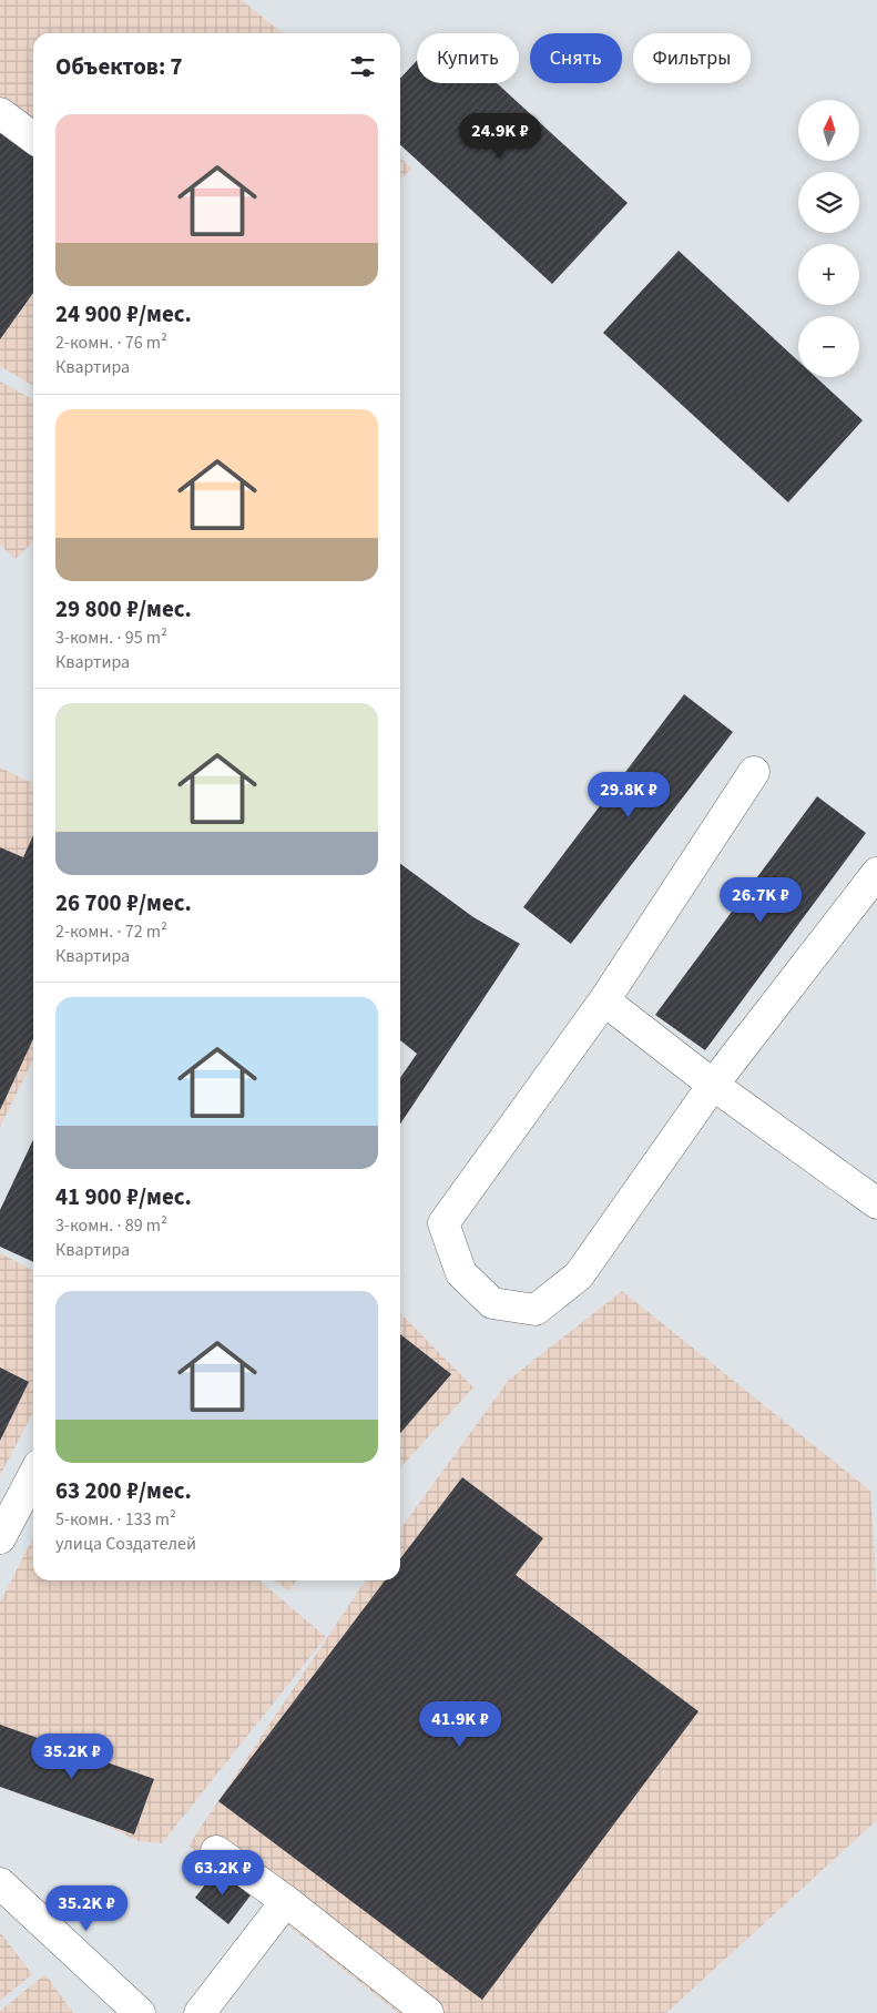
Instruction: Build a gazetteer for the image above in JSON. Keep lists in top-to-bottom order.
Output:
{
  "north": "top",
  "page": {
    "chip": ["Купить", "Снять", "Фильтры"],
    "heading": "Объектов: 7",
    "map_buttons": ["+", "−"],
    "list": [
      {
        "name": "24 900 ₽/мес.",
        "note": "2-комн. · 76 m² · Квартира"
      },
      {
        "name": "29 800 ₽/мес.",
        "note": "3-комн. · 95 m² · Квартира"
      },
      {
        "name": "26 700 ₽/мес.",
        "note": "2-комн. · 72 m² · Квартира"
      },
      {
        "name": "41 900 ₽/мес.",
        "note": "3-комн. · 89 m² · Квартира"
      },
      {
        "name": "63 200 ₽/мес.",
        "note": "5-комн. · 133 m² · улица Создателей"
      }
    ],
    "price": [
      "24.9K ₽",
      "29.8K ₽",
      "26.7K ₽",
      "41.9K ₽",
      "35.2K ₽",
      "63.2K ₽",
      "35.2K ₽"
    ]
  }
}
